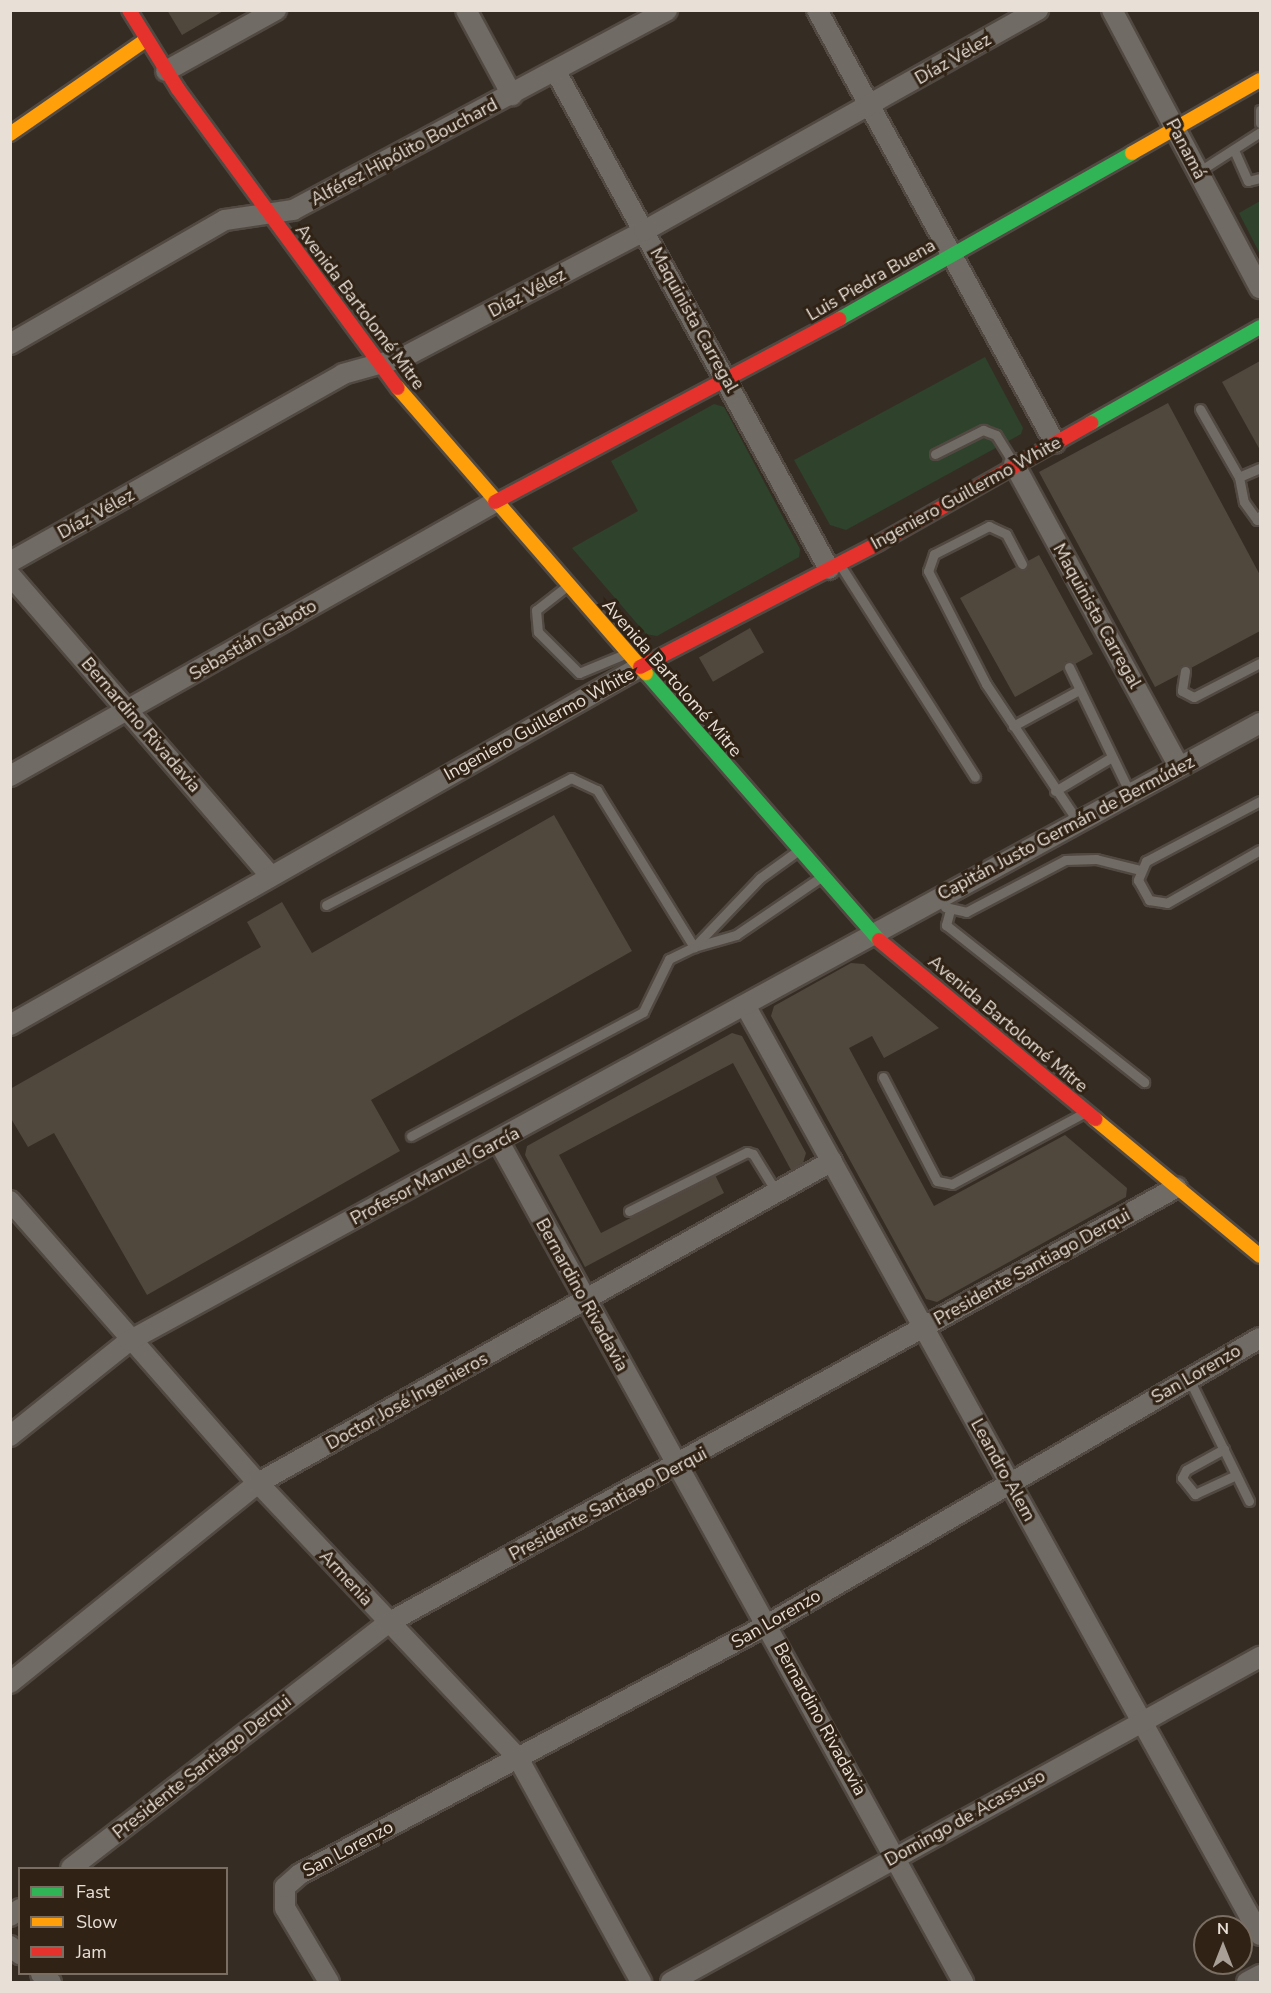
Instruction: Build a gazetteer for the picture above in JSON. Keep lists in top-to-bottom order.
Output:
{
  "streets": {
    "street": [
      "Díaz Vélez",
      "Panamá",
      "Alférez Hipólito Bouchard",
      "Luis Piedra Buena",
      "Avenida Bartolomé Mitre",
      "Maquinista Carregal",
      "Ingeniero Guillermo White",
      "Sebastián Gaboto",
      "Bernardino Rivadavia",
      "Capitán Justo Germán de Bermúdez",
      "Profesor Manuel García",
      "Presidente Santiago Derqui",
      "San Lorenzo",
      "Doctor José Ingenieros",
      "Leandro Alem",
      "Armenia",
      "Domingo de Acassuso"
    ]
  },
  "crossings": [
    ["Díaz Vélez", "Avenida Bartolomé Mitre"],
    ["Díaz Vélez", "Maquinista Carregal"],
    ["Panamá", "Luis Piedra Buena"],
    ["Alférez Hipólito Bouchard", "Avenida Bartolomé Mitre"],
    ["Alférez Hipólito Bouchard", "Maquinista Carregal"],
    ["Luis Piedra Buena", "Avenida Bartolomé Mitre"],
    ["Luis Piedra Buena", "Maquinista Carregal"],
    ["Luis Piedra Buena", "Sebastián Gaboto"],
    ["Avenida Bartolomé Mitre", "Ingeniero Guillermo White"],
    ["Avenida Bartolomé Mitre", "Sebastián Gaboto"],
    ["Avenida Bartolomé Mitre", "Capitán Justo Germán de Bermúdez"],
    ["Avenida Bartolomé Mitre", "Profesor Manuel García"],
    ["Avenida Bartolomé Mitre", "Presidente Santiago Derqui"],
    ["Maquinista Carregal", "Ingeniero Guillermo White"],
    ["Maquinista Carregal", "Capitán Justo Germán de Bermúdez"],
    ["Ingeniero Guillermo White", "Bernardino Rivadavia"],
    ["Sebastián Gaboto", "Bernardino Rivadavia"],
    ["Bernardino Rivadavia", "Profesor Manuel García"],
    ["Bernardino Rivadavia", "Presidente Santiago Derqui"],
    ["Bernardino Rivadavia", "San Lorenzo"],
    ["Bernardino Rivadavia", "Doctor José Ingenieros"],
    ["Bernardino Rivadavia", "Domingo de Acassuso"],
    ["Capitán Justo Germán de Bermúdez", "Profesor Manuel García"],
    ["Profesor Manuel García", "Leandro Alem"],
    ["Profesor Manuel García", "Armenia"],
    ["Presidente Santiago Derqui", "Leandro Alem"],
    ["Presidente Santiago Derqui", "Armenia"],
    ["San Lorenzo", "Leandro Alem"],
    ["San Lorenzo", "Armenia"],
    ["Doctor José Ingenieros", "Leandro Alem"],
    ["Doctor José Ingenieros", "Armenia"],
    ["Leandro Alem", "Domingo de Acassuso"]
  ],
  "legend": ["Fast", "Slow", "Jam"],
  "north": "top"
}
